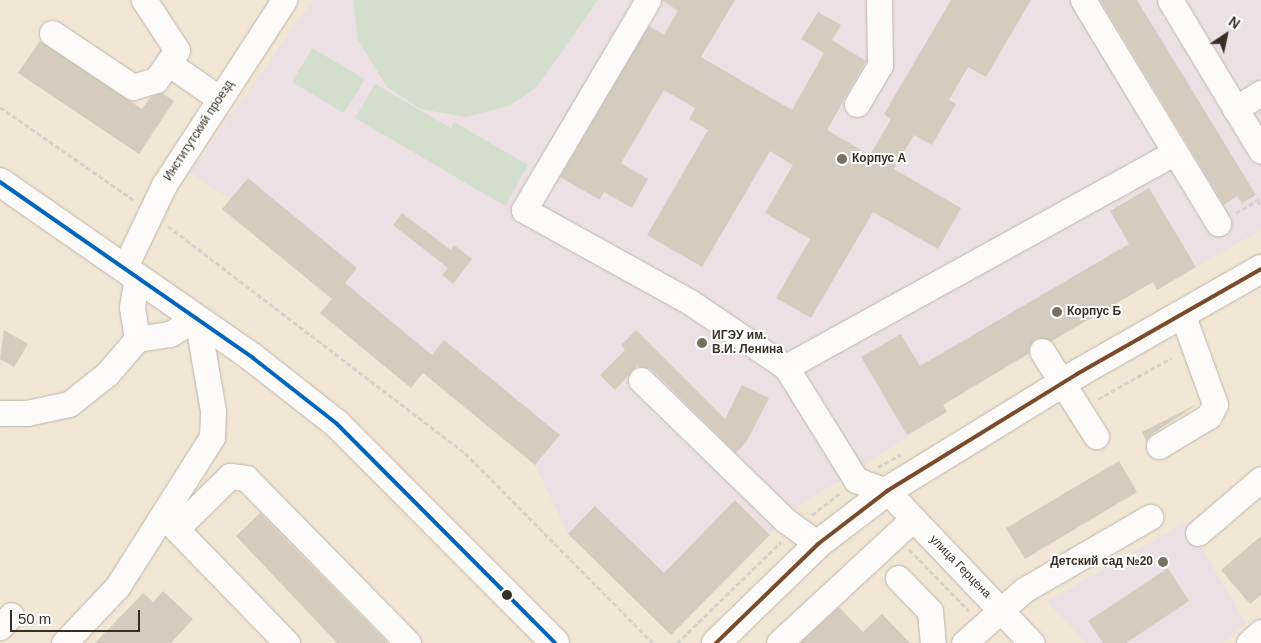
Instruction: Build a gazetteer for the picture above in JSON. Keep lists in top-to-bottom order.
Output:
{
  "streets": {
    "street": ["Институтский проезд", "улица Герцена"]
  },
  "places": [
    "Корпус А",
    "Корпус Б",
    "ИГЭУ им. В.И. Ленина",
    "Детский сад №20"
  ],
  "scale_bar": "50 m",
  "north": "top right"
}
